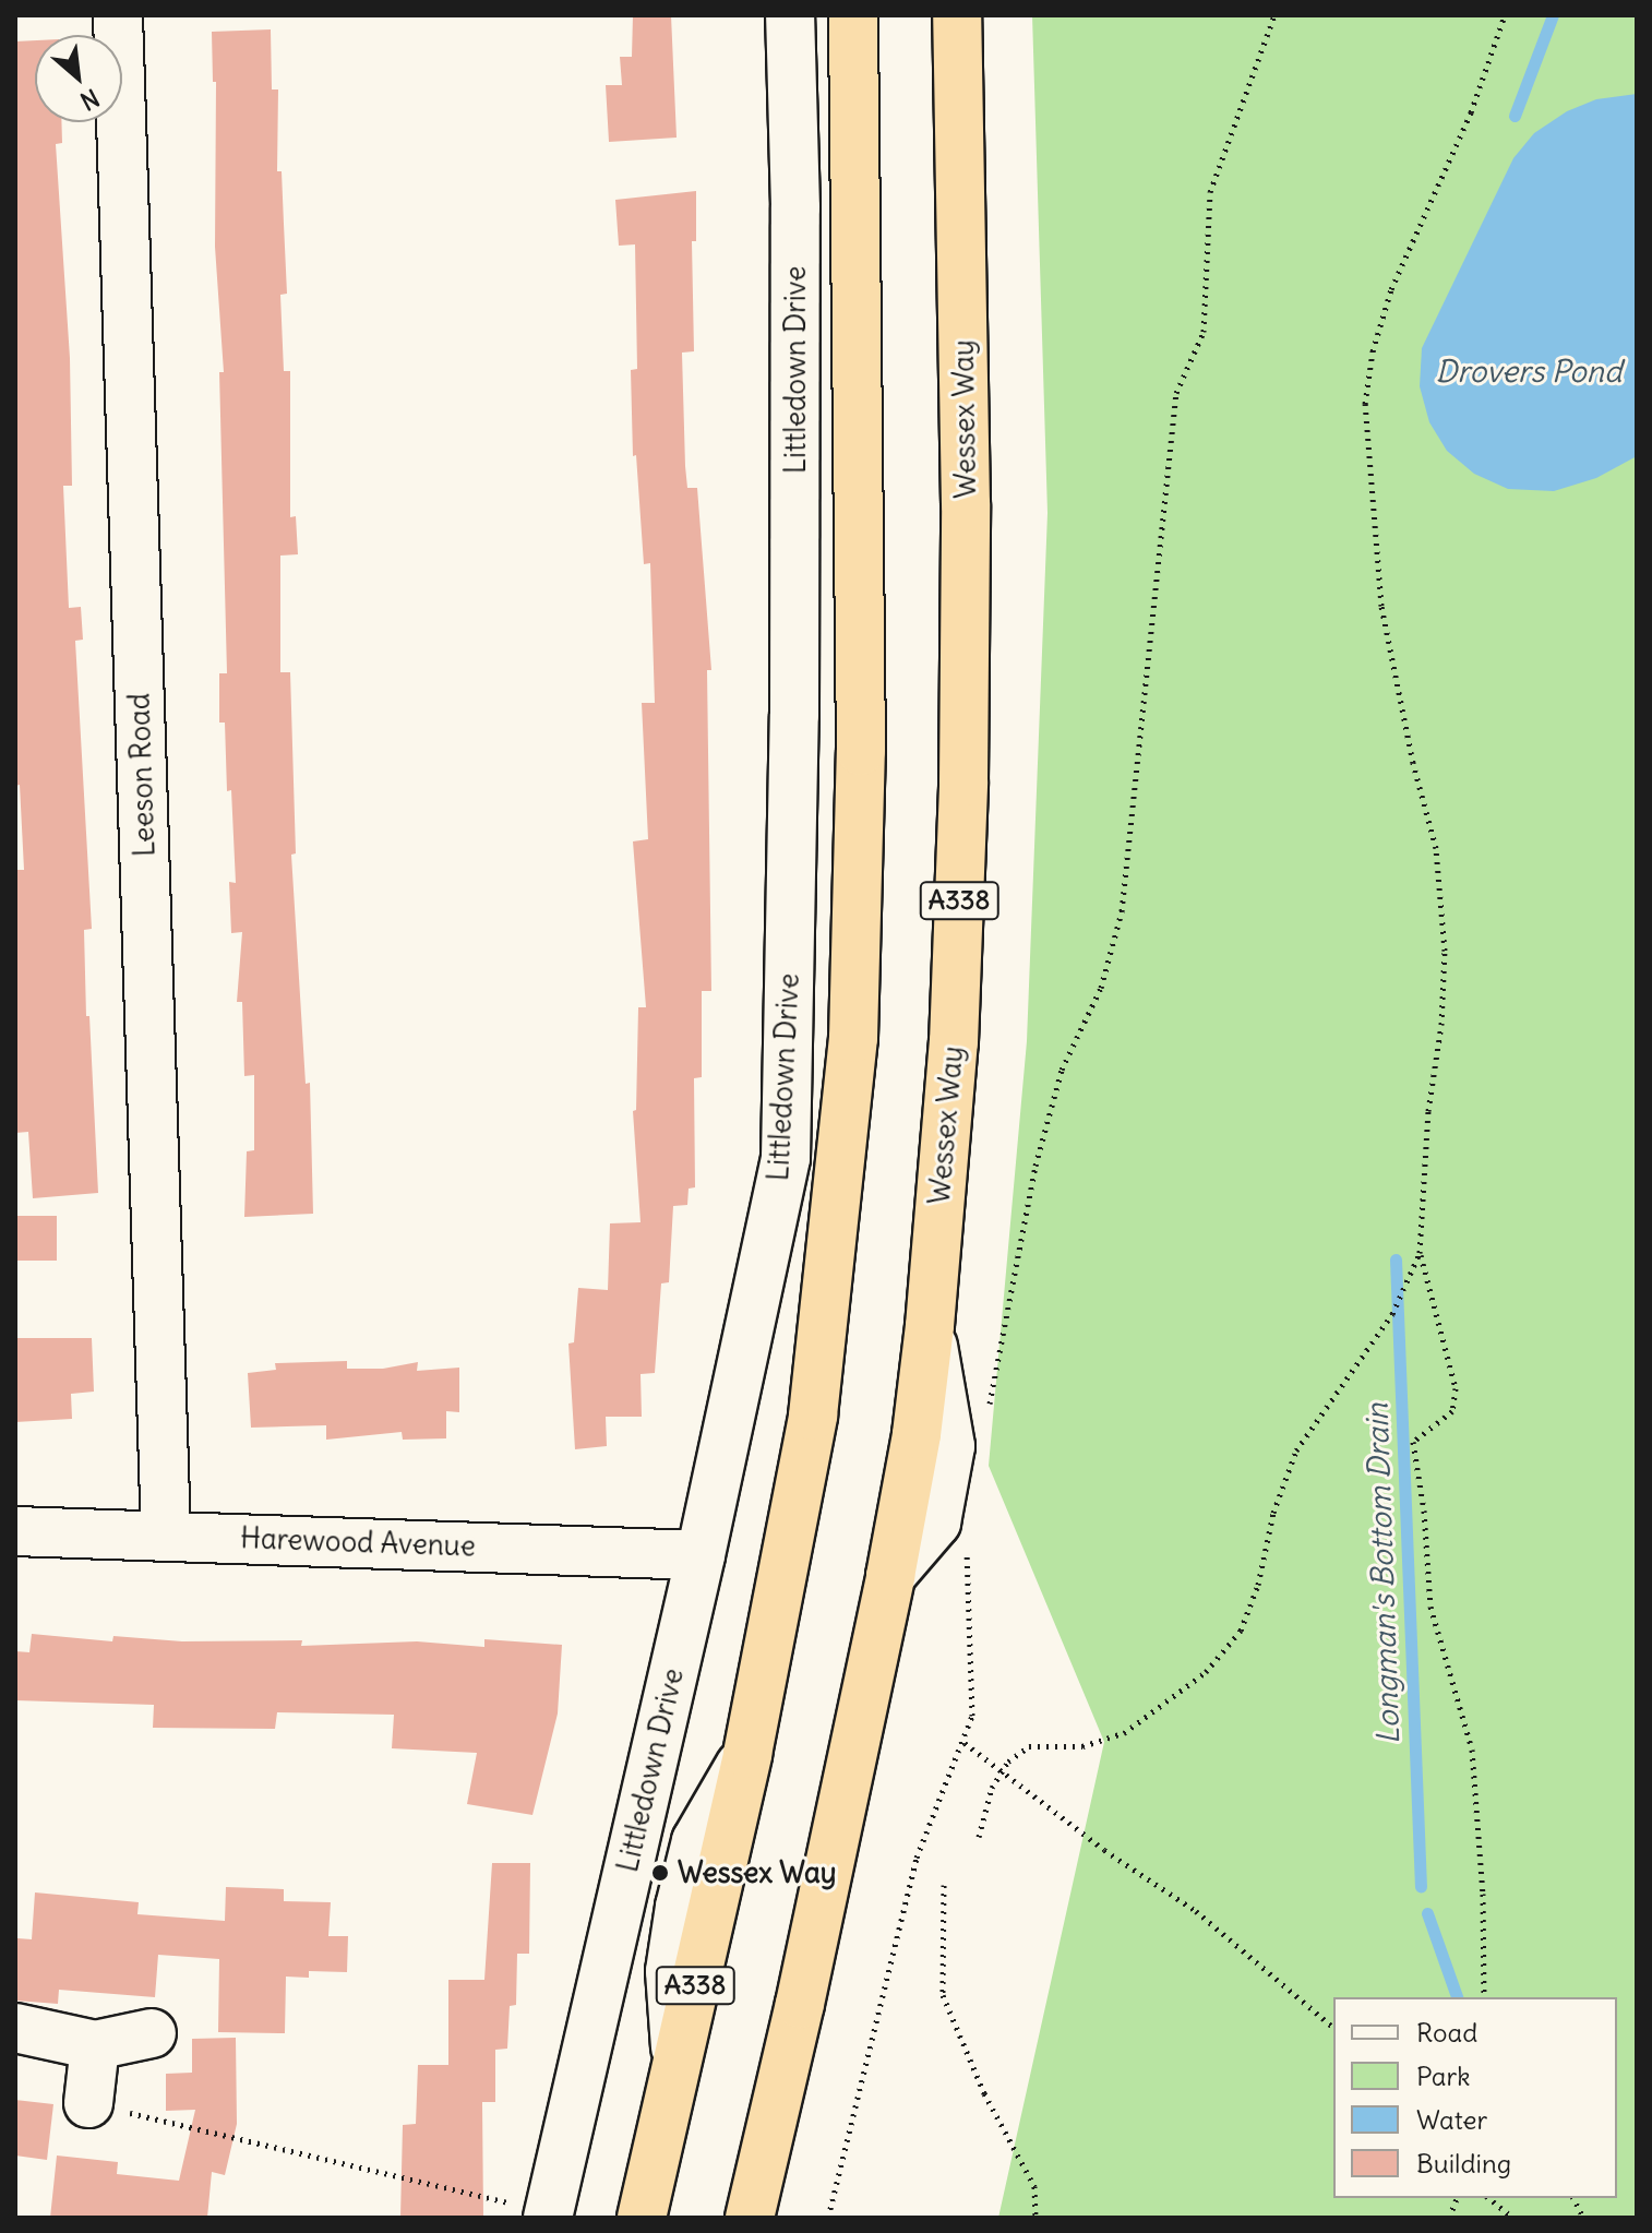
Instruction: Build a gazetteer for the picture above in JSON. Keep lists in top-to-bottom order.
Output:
{
  "streets": {
    "highway": ["Wessex Way", "A338"],
    "street": ["Littledown Drive", "Leeson Road", "Harewood Avenue"]
  },
  "crossings": [
    ["Littledown Drive", "Harewood Avenue"],
    ["Leeson Road", "Harewood Avenue"]
  ],
  "water": ["Drovers Pond", "Longman's Bottom Drain"],
  "places": ["Wessex Way"],
  "legend": [
    "Road",
    "Park",
    "Water",
    "Building"
  ],
  "north": "bottom right"
}
